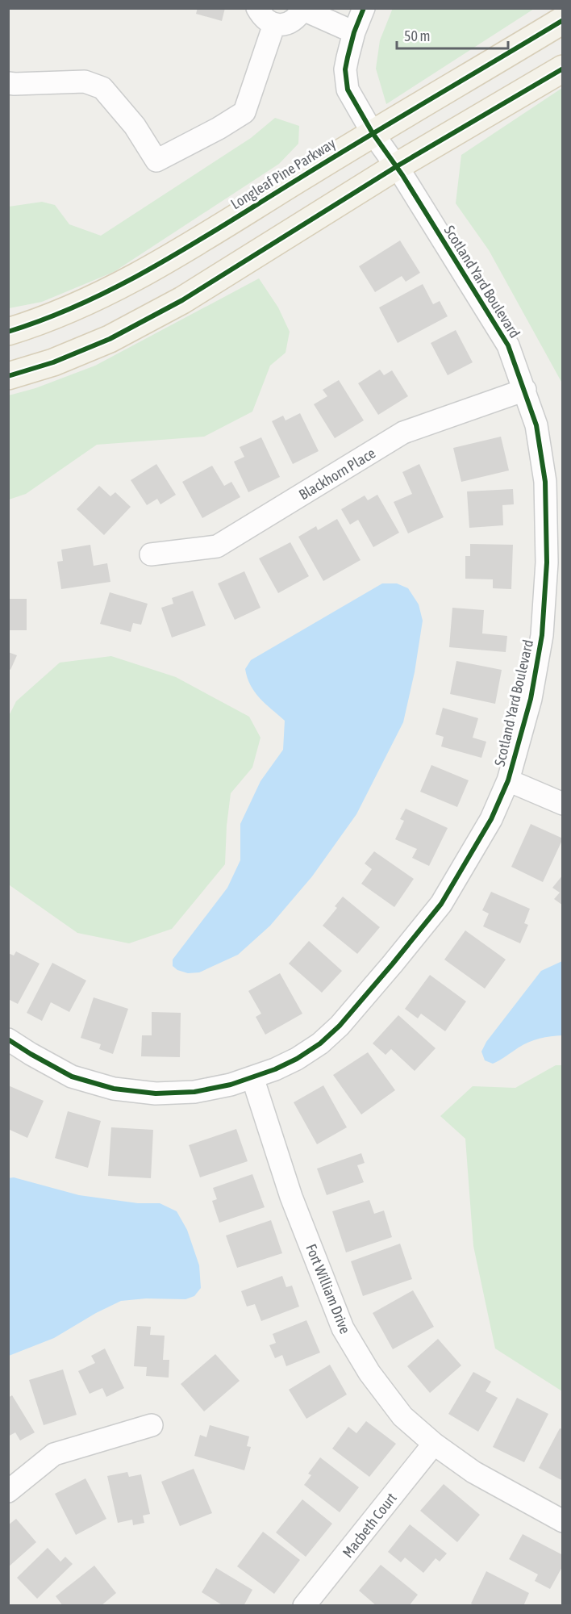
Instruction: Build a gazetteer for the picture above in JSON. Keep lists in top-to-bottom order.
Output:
{
  "streets": {
    "main road": ["Longleaf Pine Parkway"],
    "street": [
      "Scotland Yard Boulevard",
      "Blackhorn Place",
      "Fort William Drive",
      "Macbeth Court"
    ]
  },
  "crossings": [
    ["Longleaf Pine Parkway", "Scotland Yard Boulevard"],
    ["Scotland Yard Boulevard", "Blackhorn Place"],
    ["Scotland Yard Boulevard", "Fort William Drive"],
    ["Fort William Drive", "Macbeth Court"]
  ],
  "scale_bar": "50 m"
}
